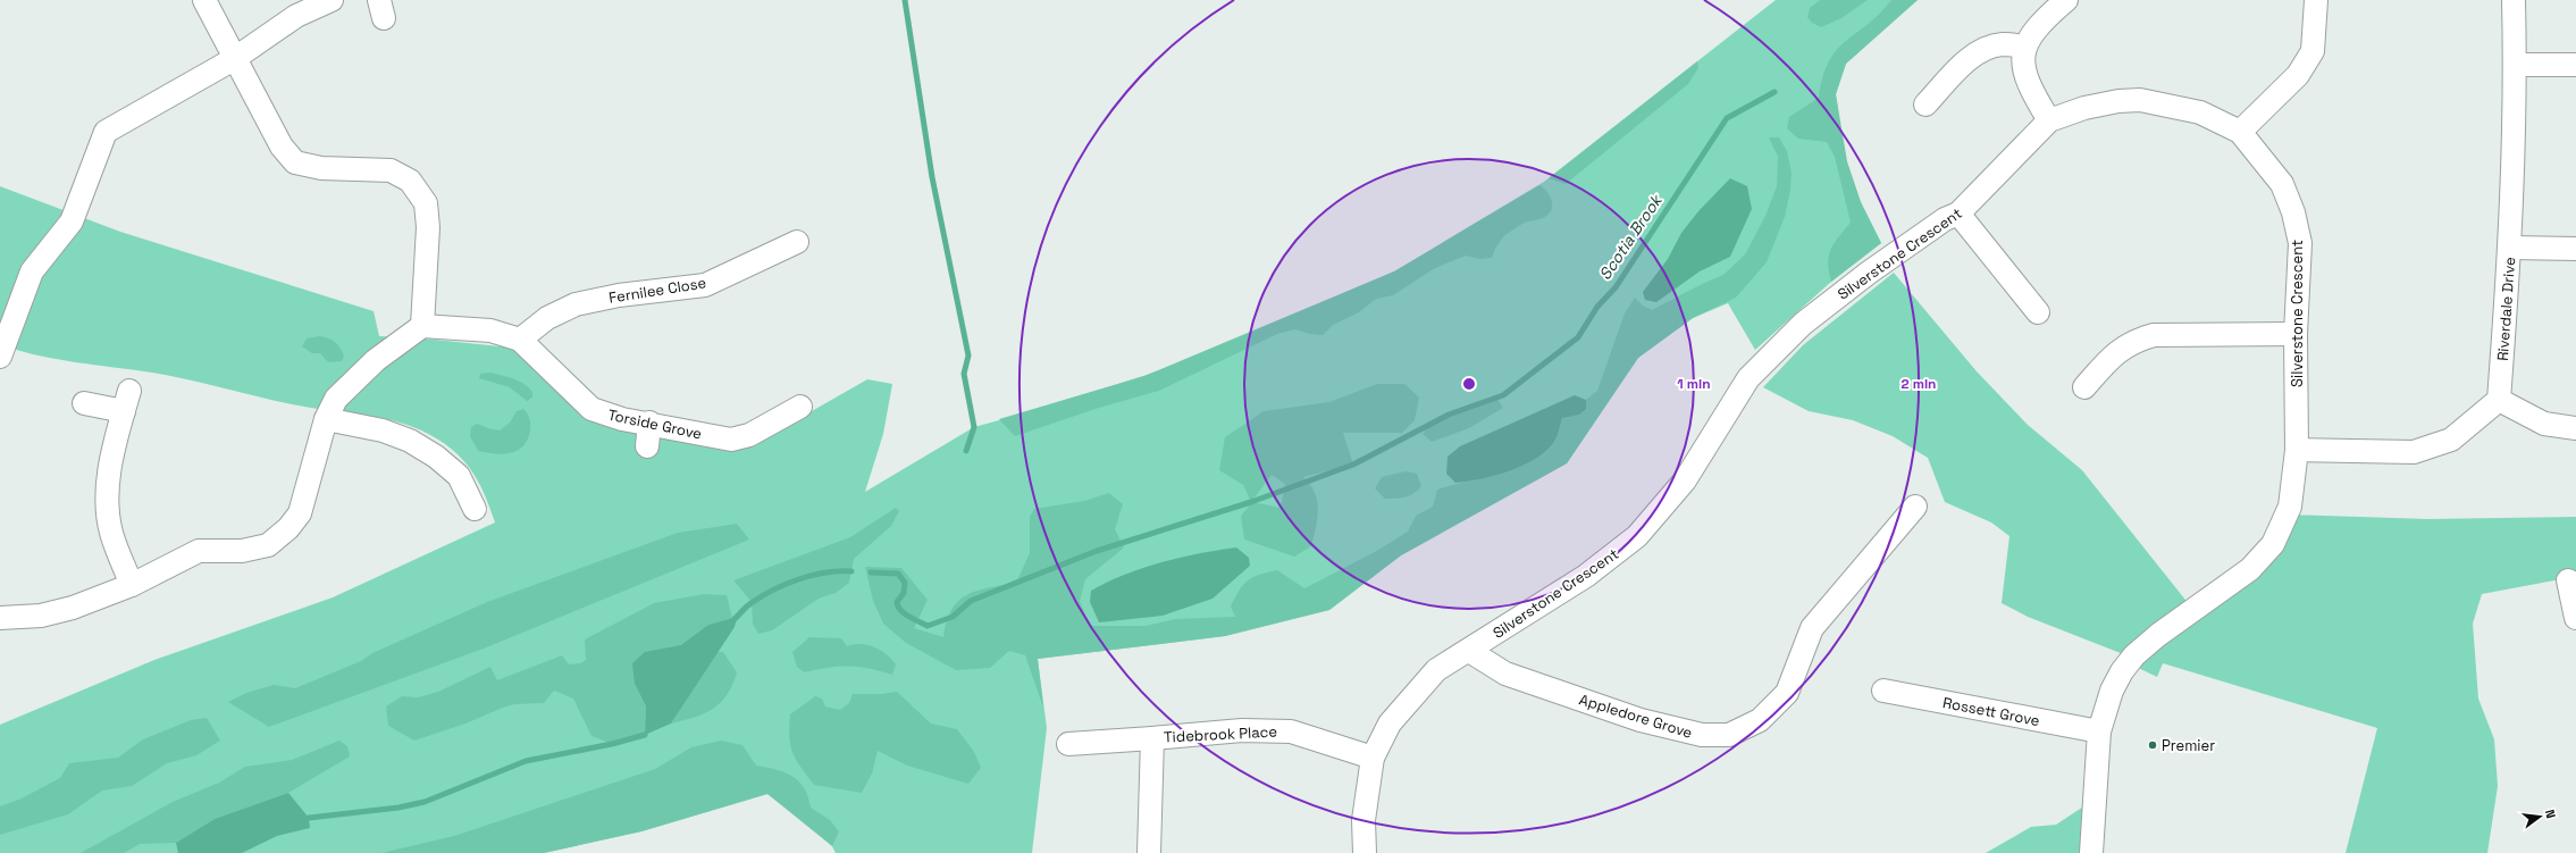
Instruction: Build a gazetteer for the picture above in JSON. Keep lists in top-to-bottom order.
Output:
{
  "streets": {
    "street": [
      "Silverstone Crescent",
      "Fernilee Close",
      "Riverdale Drive",
      "Torside Grove",
      "Rossett Grove",
      "Appledore Grove",
      "Tidebrook Place"
    ]
  },
  "crossings": [
    ["Silverstone Crescent", "Rossett Grove"],
    ["Silverstone Crescent", "Appledore Grove"],
    ["Silverstone Crescent", "Tidebrook Place"],
    ["Fernilee Close", "Torside Grove"]
  ],
  "water": ["Scotia Brook"],
  "places": ["Premier"],
  "north": "right",
  "rings": ["1 min", "2 min"]
}
